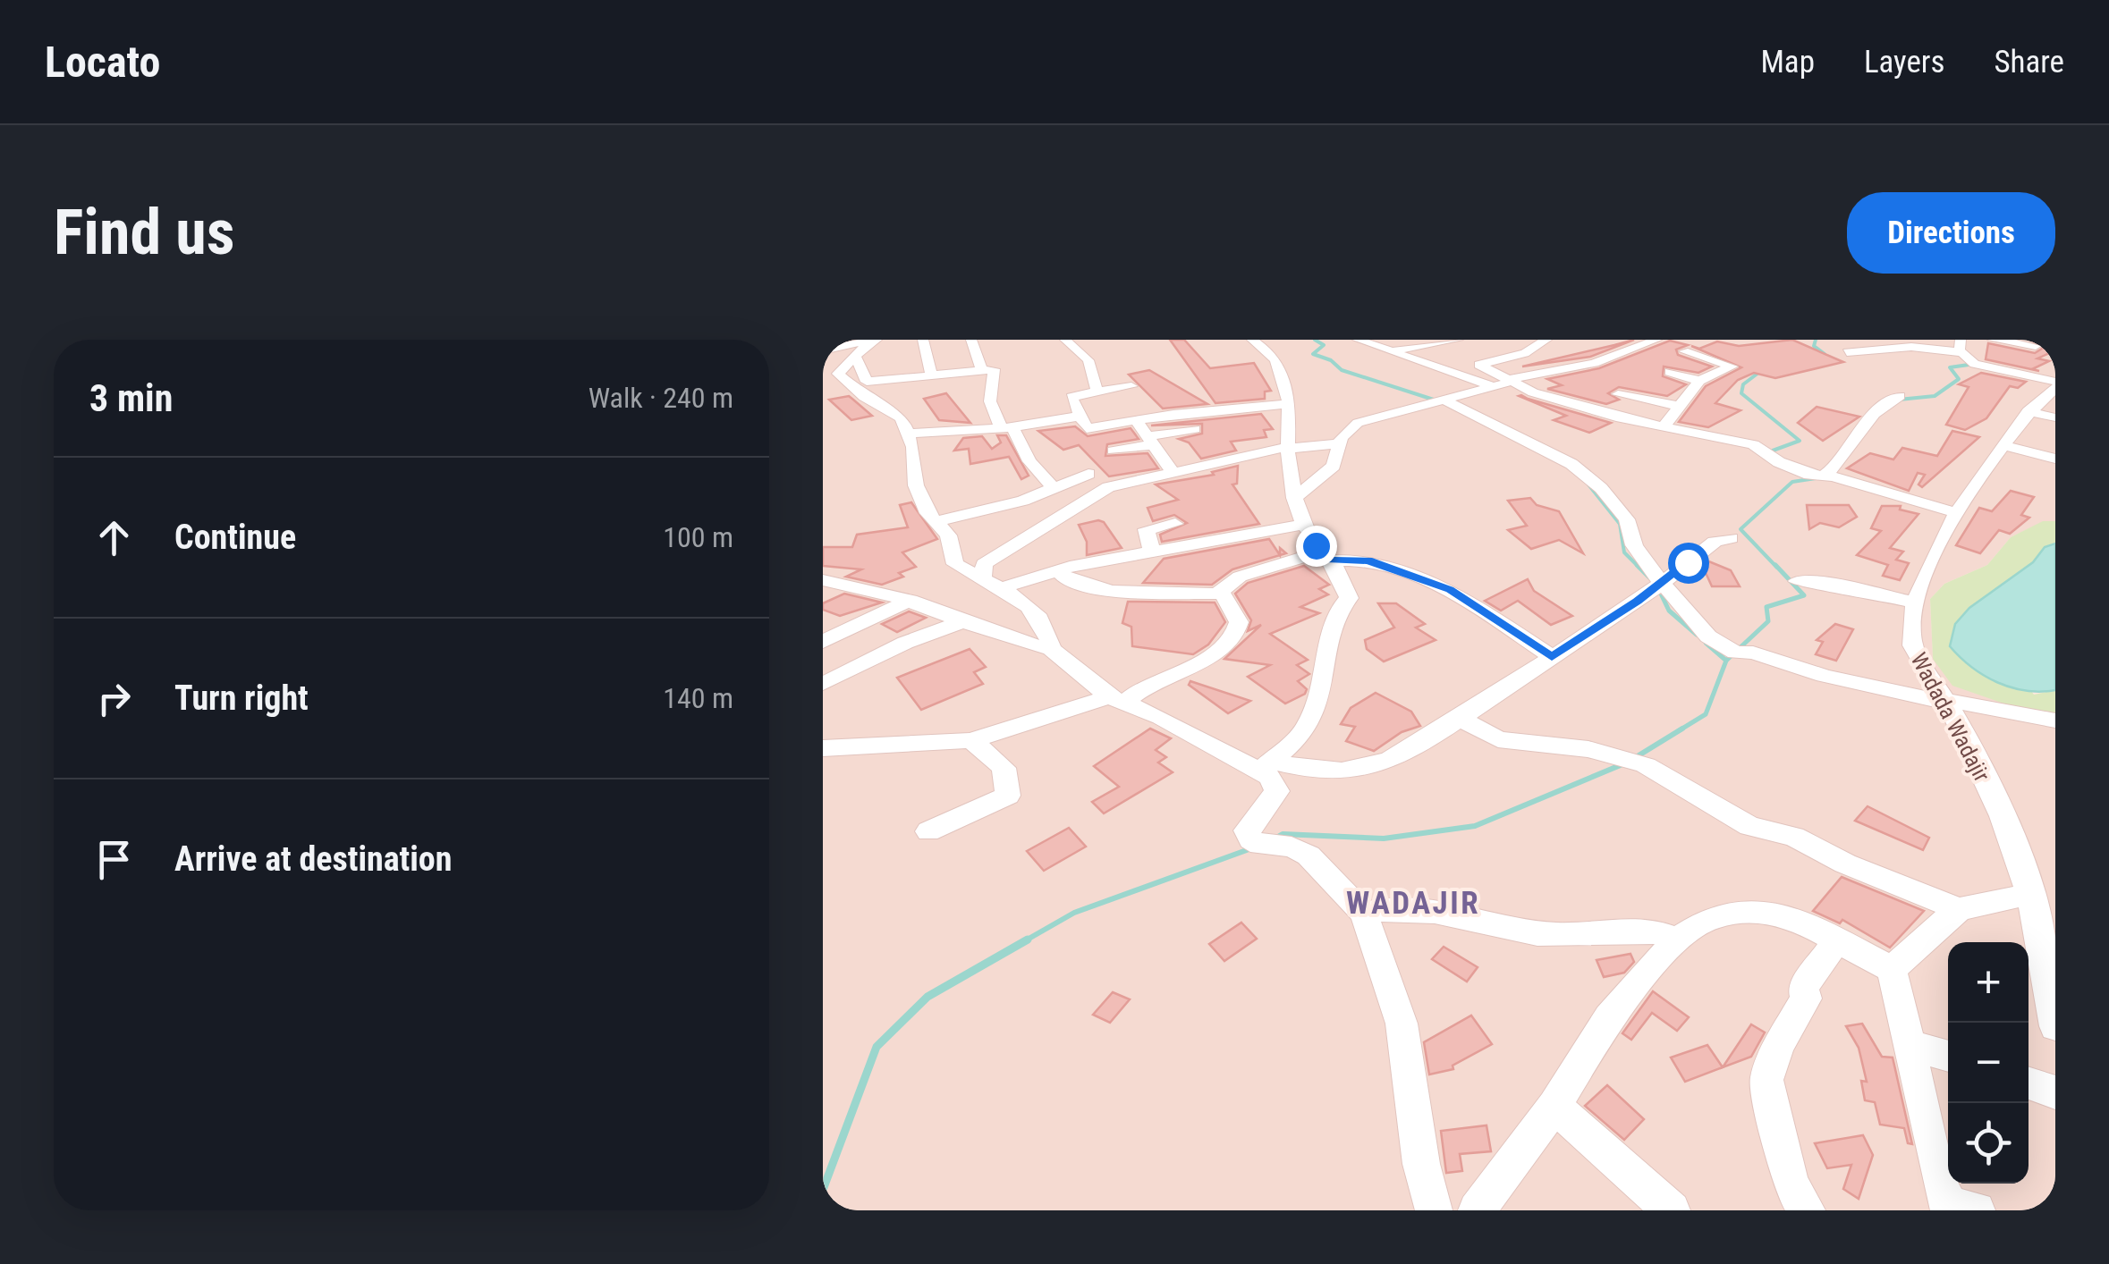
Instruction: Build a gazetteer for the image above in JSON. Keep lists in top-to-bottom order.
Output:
{
  "streets": {
    "street": ["Wadada Wadajir"]
  },
  "districts": ["WADAJIR"],
  "page": {
    "header": "Locato",
    "nav": ["Map", "Layers", "Share"],
    "buttons": "Directions",
    "title": "Find us",
    "heading": ["3 min", "Walk · 240 m"],
    "list": [
      ["Continue", "100 m"],
      ["Turn right", "140 m"],
      "Arrive at destination"
    ],
    "map_buttons": ["+", "−"]
  }
}
